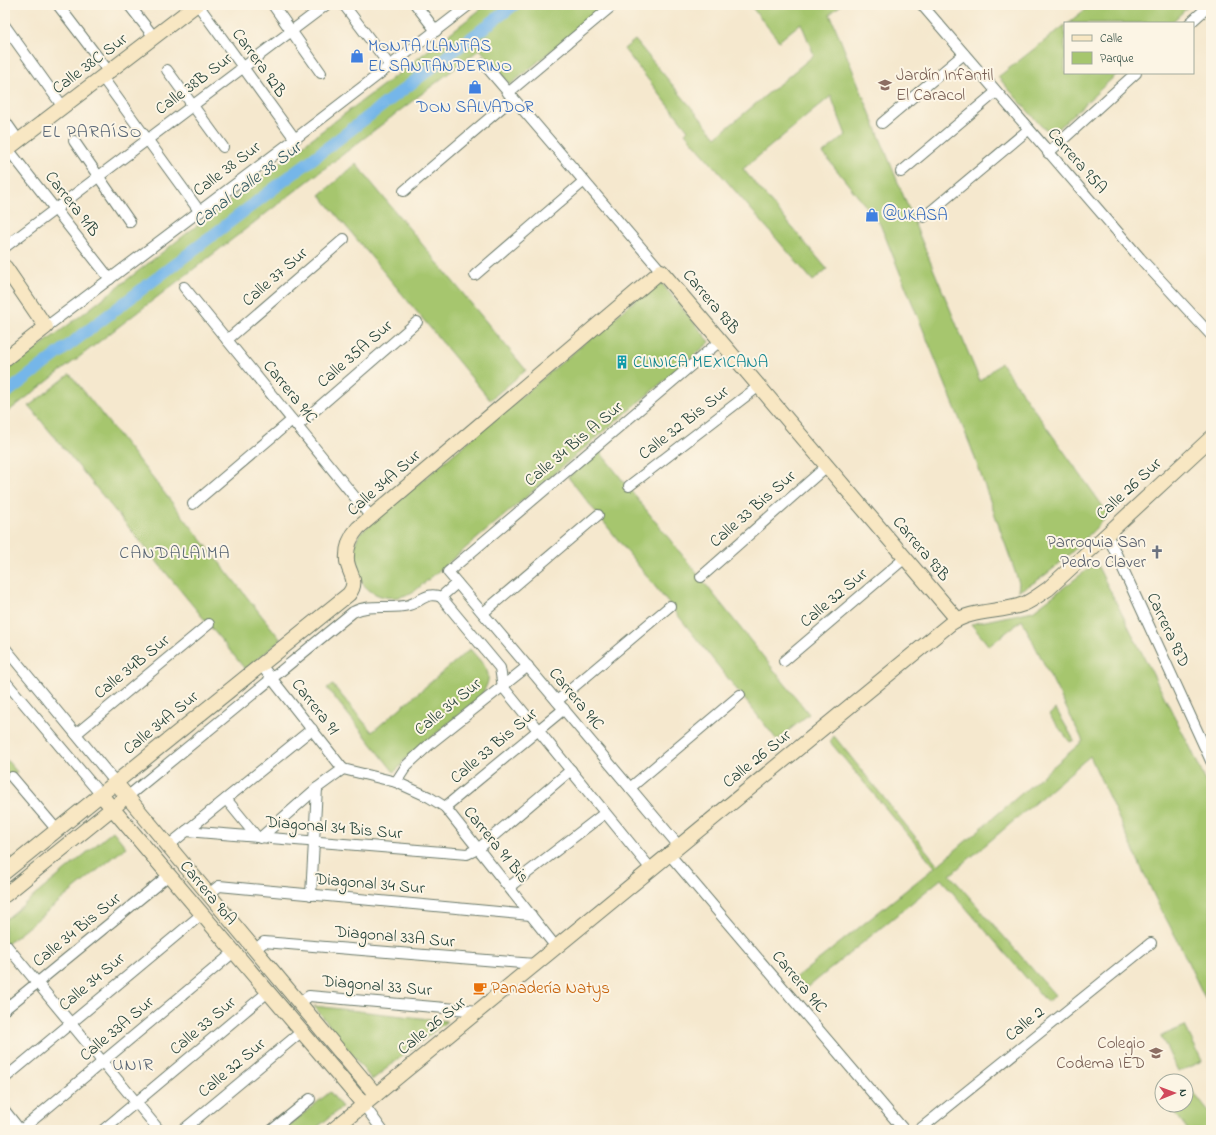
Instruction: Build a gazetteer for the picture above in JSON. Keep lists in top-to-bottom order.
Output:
{
  "streets": {
    "street": [
      "Carrera 92B",
      "Calle 38C Sur",
      "Calle 38B Sur",
      "Carrera 95A",
      "Calle 38 Sur",
      "Carrera 91B",
      "Calle 37 Sur",
      "Carrera 93B",
      "Calle 35A Sur",
      "Carrera 91C",
      "Calle 32 Bis Sur",
      "Calle 34 Bis A Sur",
      "Calle 34A Sur",
      "Calle 26 Sur",
      "Calle 33 Bis Sur",
      "Calle 32 Sur",
      "Carrera 93D",
      "Calle 34B Sur",
      "Carrera 91",
      "Calle 34 Sur",
      "Diagonal 34 Bis Sur",
      "Carrera 91 Bis",
      "Diagonal 34 Sur",
      "Carrera 90A",
      "Calle 34 Bis Sur",
      "Diagonal 33A Sur",
      "Diagonal 33 Sur",
      "Calle 2",
      "Calle 33 Sur",
      "Calle 33A Sur"
    ]
  },
  "crossings": [
    ["Carrera 92B", "Calle 38C Sur"],
    ["Carrera 92B", "Calle 38B Sur"],
    ["Carrera 92B", "Calle 38 Sur"],
    ["Calle 38C Sur", "Carrera 91B"],
    ["Calle 38B Sur", "Carrera 91B"],
    ["Calle 38 Sur", "Carrera 91B"],
    ["Calle 37 Sur", "Carrera 91C"],
    ["Carrera 93B", "Calle 32 Bis Sur"],
    ["Carrera 93B", "Calle 34 Bis A Sur"],
    ["Carrera 93B", "Calle 34A Sur"],
    ["Carrera 93B", "Calle 26 Sur"],
    ["Carrera 93B", "Calle 33 Bis Sur"],
    ["Carrera 93B", "Calle 32 Sur"],
    ["Calle 35A Sur", "Carrera 91C"],
    ["Carrera 91C", "Calle 34 Bis A Sur"],
    ["Carrera 91C", "Calle 34A Sur"],
    ["Carrera 91C", "Calle 26 Sur"],
    ["Carrera 91C", "Calle 33 Bis Sur"],
    ["Carrera 91C", "Calle 34 Sur"],
    ["Calle 34A Sur", "Carrera 91"],
    ["Calle 34A Sur", "Carrera 90A"],
    ["Calle 26 Sur", "Carrera 93D"],
    ["Calle 26 Sur", "Carrera 91 Bis"],
    ["Calle 26 Sur", "Carrera 90A"],
    ["Calle 26 Sur", "Diagonal 33A Sur"],
    ["Calle 26 Sur", "Diagonal 33 Sur"],
    ["Calle 33 Bis Sur", "Carrera 91 Bis"],
    ["Calle 32 Sur", "Carrera 90A"],
    ["Calle 34B Sur", "Carrera 90A"],
    ["Carrera 91", "Carrera 91 Bis"],
    ["Calle 34 Sur", "Carrera 91 Bis"],
    ["Calle 34 Sur", "Carrera 90A"],
    ["Diagonal 34 Bis Sur", "Carrera 91 Bis"],
    ["Carrera 91 Bis", "Diagonal 34 Sur"],
    ["Diagonal 34 Sur", "Carrera 90A"],
    ["Carrera 90A", "Calle 34 Bis Sur"],
    ["Carrera 90A", "Diagonal 33A Sur"],
    ["Carrera 90A", "Diagonal 33 Sur"],
    ["Carrera 90A", "Calle 33 Sur"],
    ["Carrera 90A", "Calle 33A Sur"]
  ],
  "districts": ["EL PARAÍSO", "CANDALAIMA", "UNIR"],
  "water": ["Canal Calle 38 Sur"],
  "places": {
    "shop": ["MONTA LLANTAS EL SANTANDERINO", "DON SALVADOR", "@UKASA"],
    "school or university": ["Jardín Infantil El Caracol", "Colegio Codema IED"],
    "building": ["CLINICA MEXICANA"],
    "church": ["Parroquia San Pedro Claver"],
    "cafe": ["Panadería Natys"]
  },
  "legend": ["Calle", "Parque"],
  "north": "right"
}
